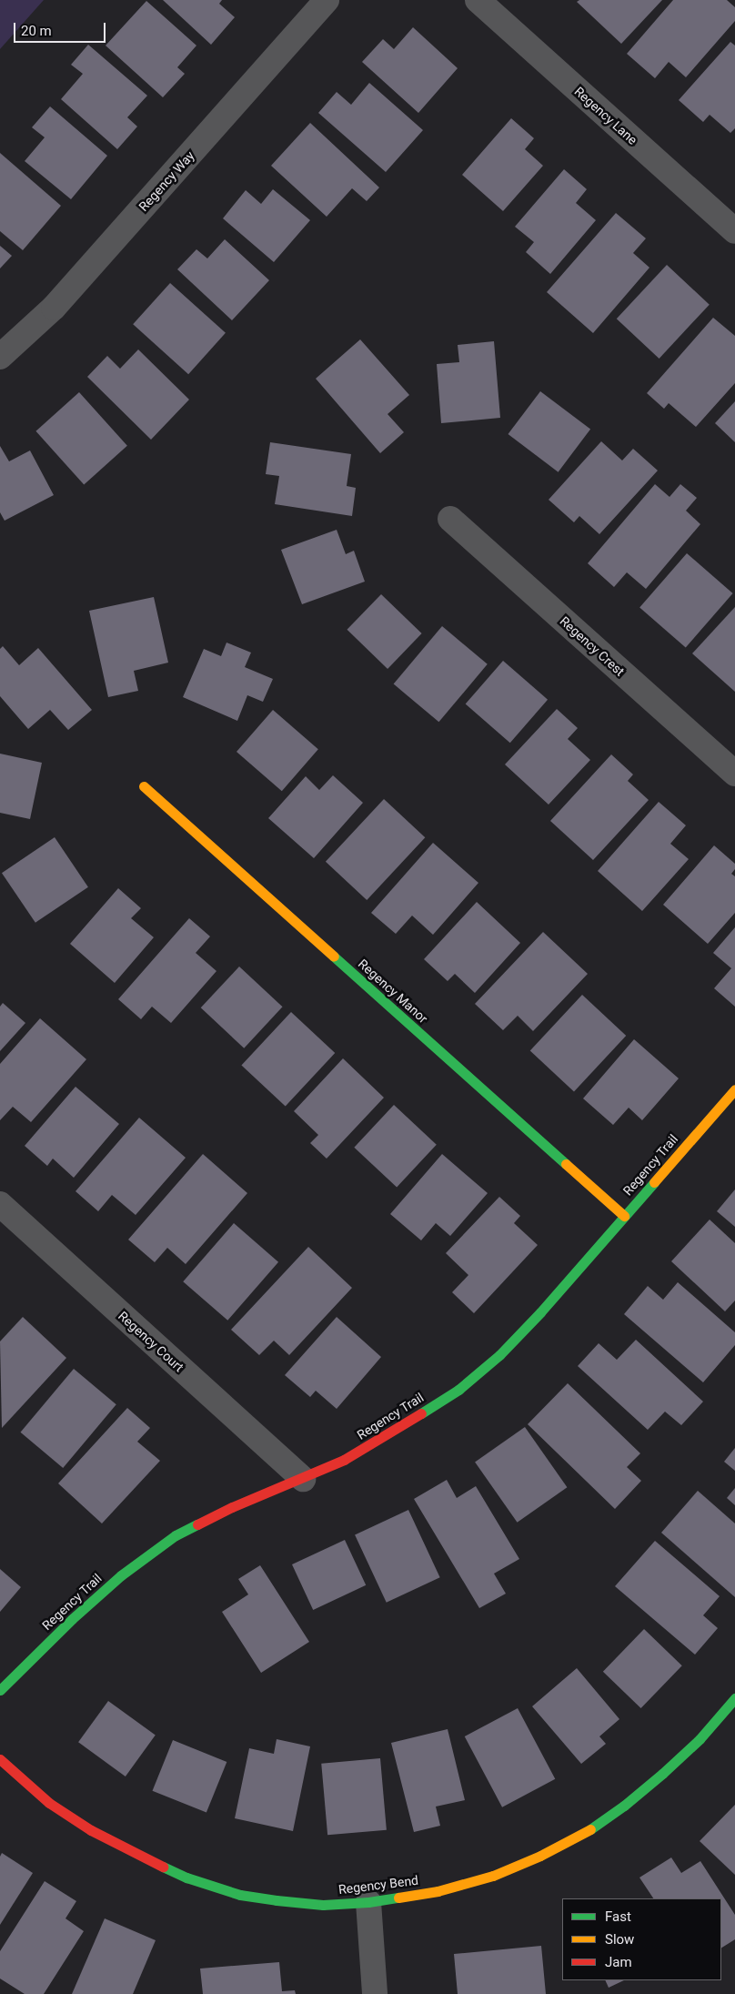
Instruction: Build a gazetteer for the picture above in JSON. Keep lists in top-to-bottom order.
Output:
{
  "streets": {
    "street": [
      "Regency Lane",
      "Regency Way",
      "Regency Crest",
      "Regency Manor",
      "Regency Trail",
      "Regency Court",
      "Regency Bend"
    ]
  },
  "crossings": [
    ["Regency Manor", "Regency Trail"],
    ["Regency Trail", "Regency Court"]
  ],
  "legend": ["Fast", "Slow", "Jam"],
  "scale_bar": "20 m"
}
